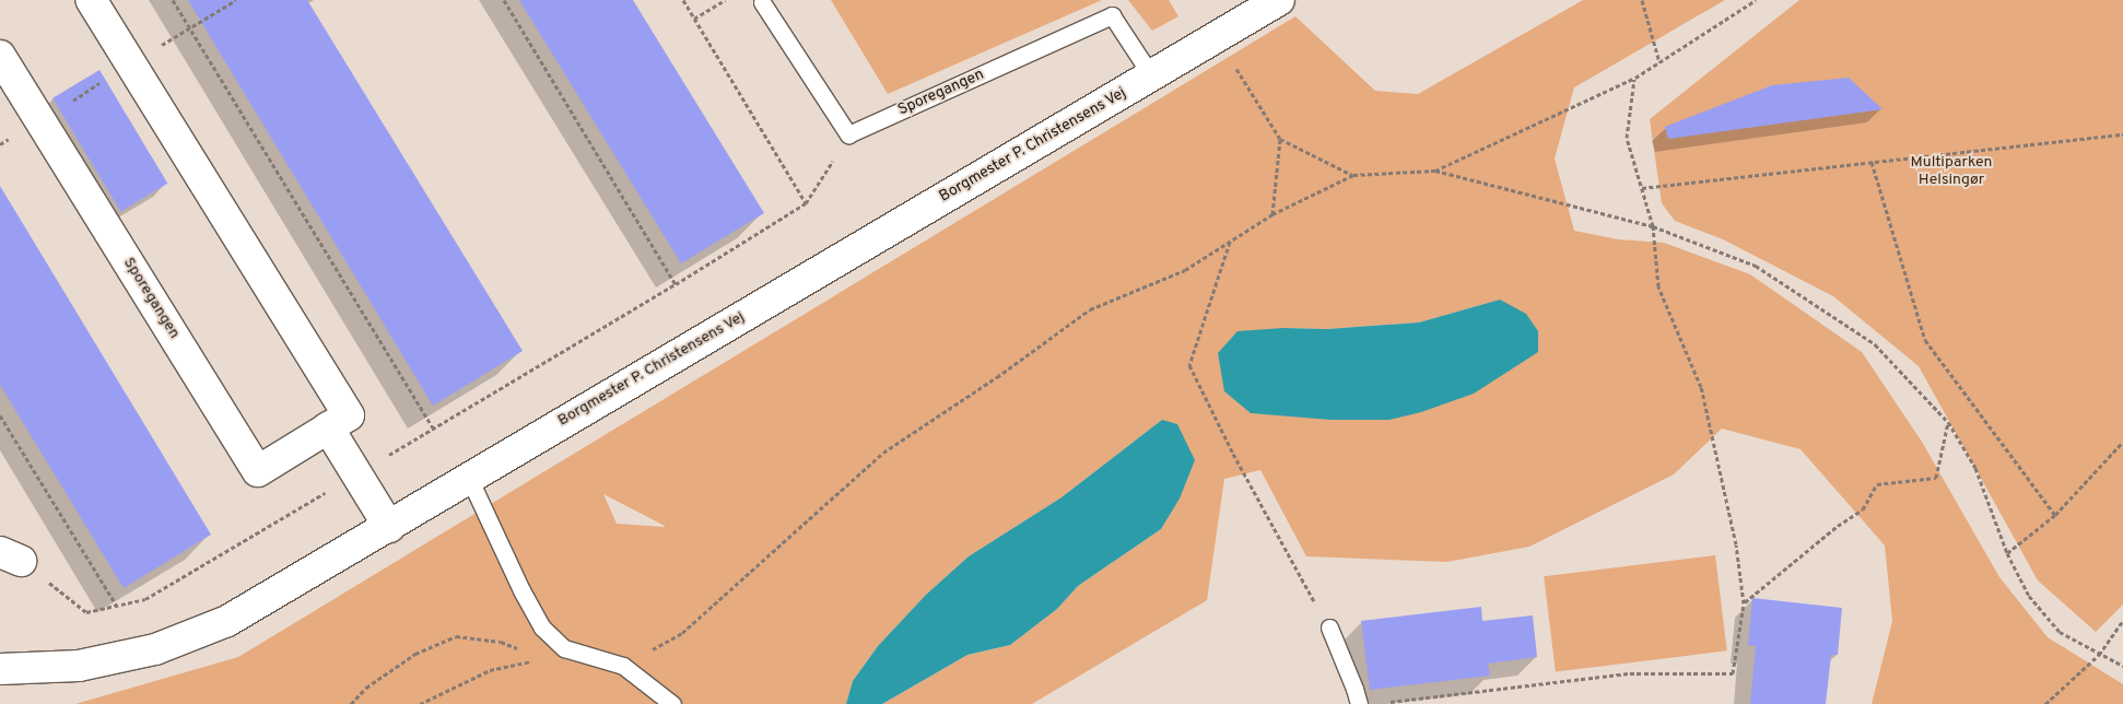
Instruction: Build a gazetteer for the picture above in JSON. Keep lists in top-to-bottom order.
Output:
{
  "streets": {
    "street": ["Sporegangen", "Borgmester P. Christensens Vej"]
  },
  "crossings": [
    ["Sporegangen", "Borgmester P. Christensens Vej"]
  ],
  "parks": ["Multiparken Helsingør"]
}
